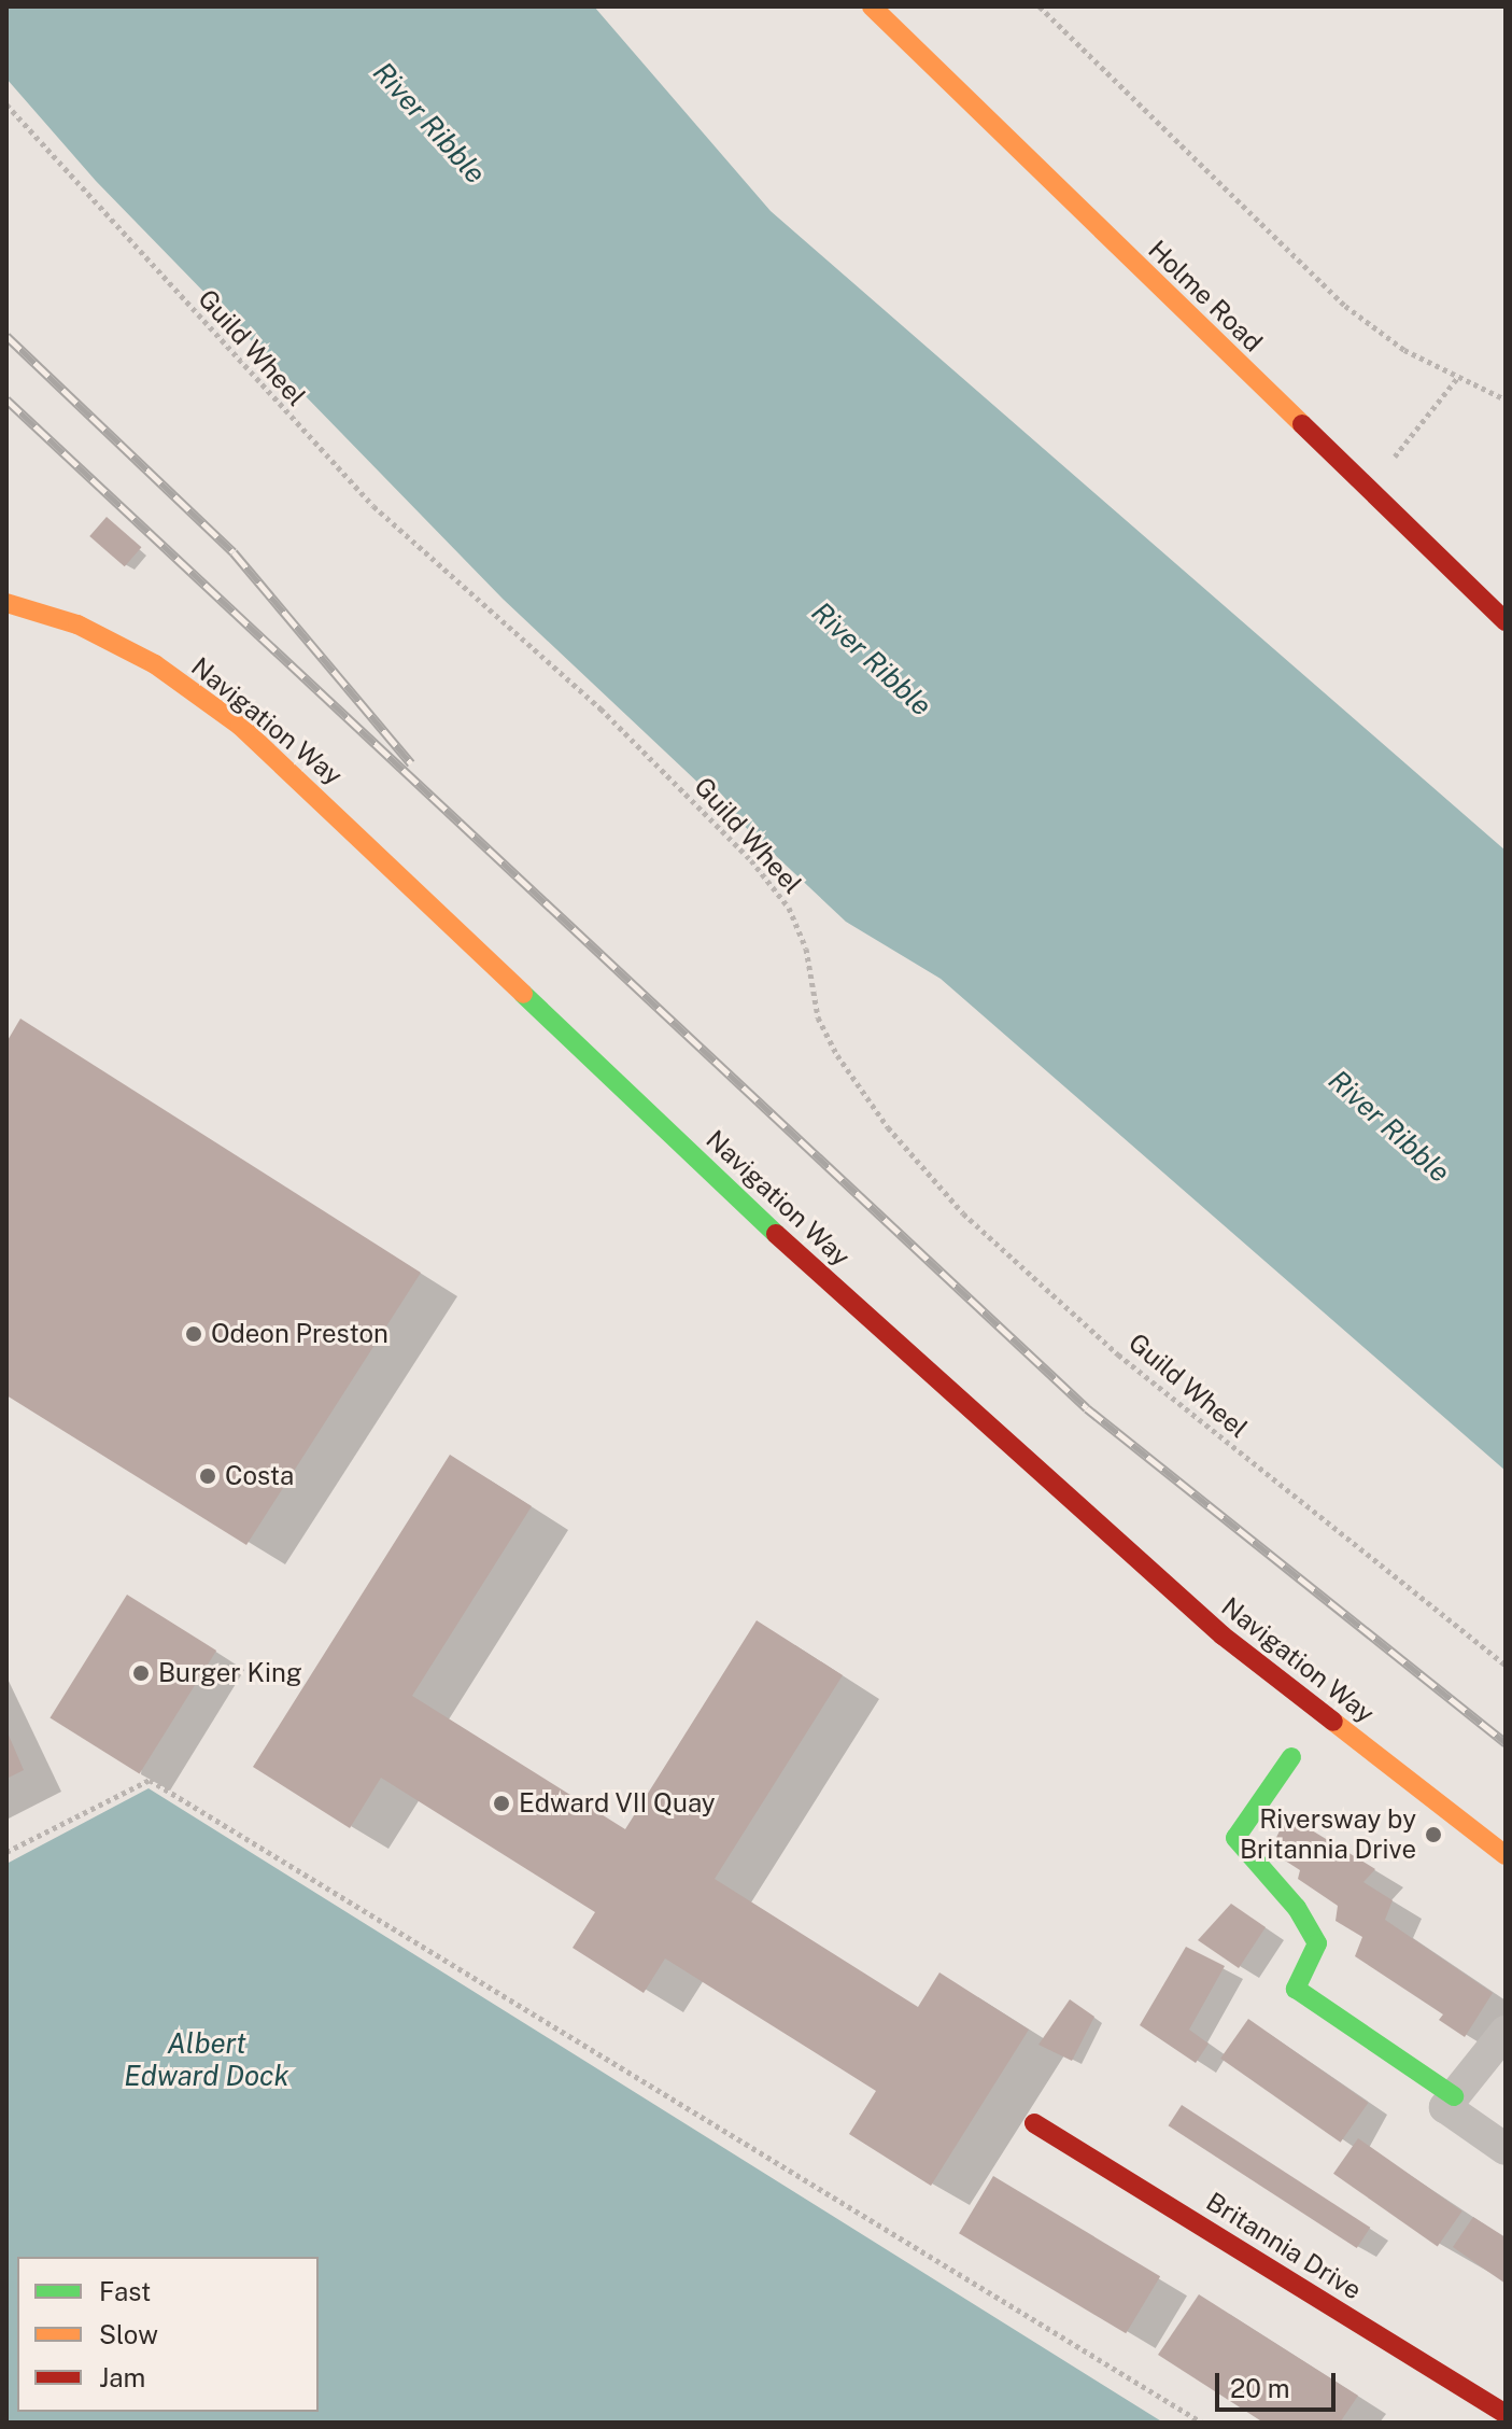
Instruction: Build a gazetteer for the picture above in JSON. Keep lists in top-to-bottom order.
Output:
{
  "streets": {
    "street": ["Holme Road", "Navigation Way", "Britannia Drive"],
    "path": ["Guild Wheel"]
  },
  "water": ["River Ribble", "Albert Edward Dock"],
  "places": [
    "Odeon Preston",
    "Costa",
    "Burger King",
    "Edward VII Quay",
    "Riversway by Britannia Drive"
  ],
  "legend": ["Fast", "Slow", "Jam"],
  "scale_bar": "20 m"
}
